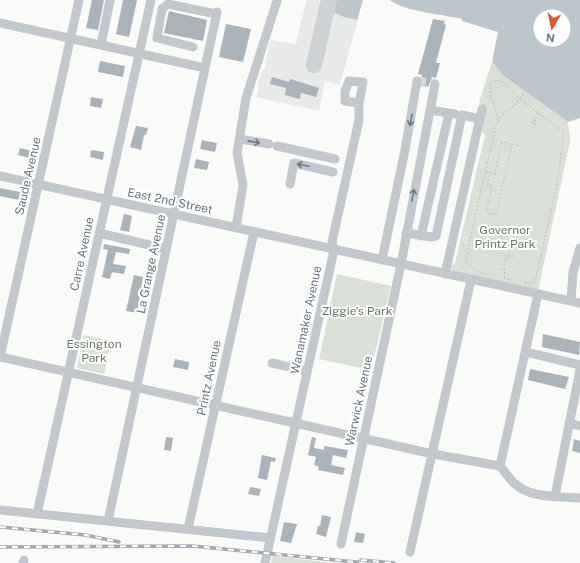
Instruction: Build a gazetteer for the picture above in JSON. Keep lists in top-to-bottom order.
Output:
{
  "streets": {
    "street": [
      "Saude Avenue",
      "East 2nd Street",
      "Carre Avenue",
      "La Grange Avenue",
      "Wanamaker Avenue",
      "Printz Avenue",
      "Warwick Avenue"
    ]
  },
  "crossings": [
    ["Saude Avenue", "East 2nd Street"],
    ["East 2nd Street", "Carre Avenue"],
    ["East 2nd Street", "La Grange Avenue"],
    ["East 2nd Street", "Wanamaker Avenue"],
    ["East 2nd Street", "Printz Avenue"],
    ["East 2nd Street", "Warwick Avenue"]
  ],
  "parks": ["Governor Printz Park", "Ziggie's Park", "Essington Park"],
  "north": "bottom"
}
